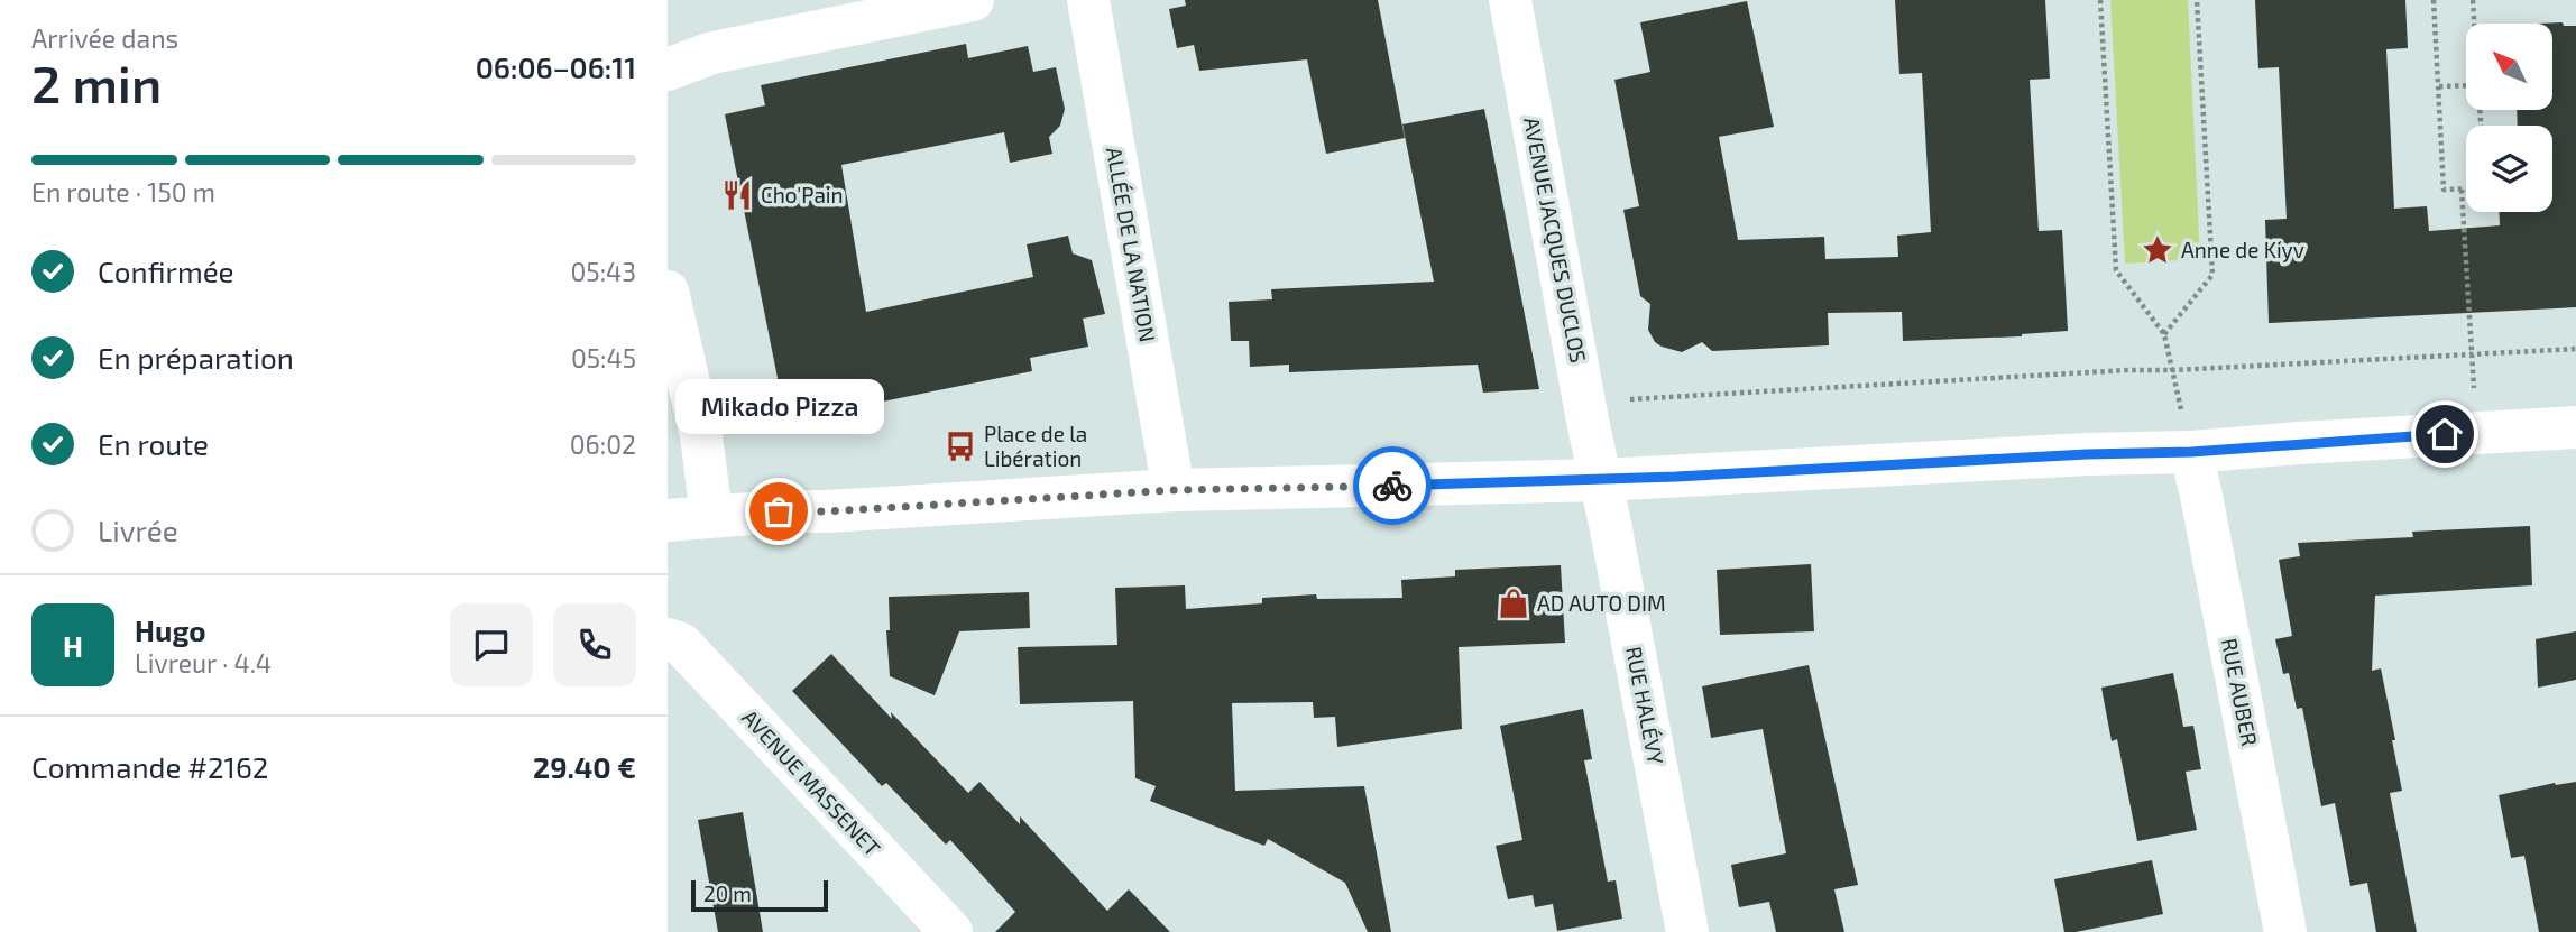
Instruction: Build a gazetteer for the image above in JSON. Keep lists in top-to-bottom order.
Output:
{
  "streets": {
    "street": [
      "AVENUE JACQUES DUCLOS",
      "ALLÉE DE LA NATION",
      "RUE AUBER",
      "RUE HALÉVY",
      "AVENUE MASSENET"
    ]
  },
  "crossings": [
    ["AVENUE JACQUES DUCLOS", "RUE HALÉVY"]
  ],
  "places": {
    "restaurant": ["Cho'Pain"],
    "place": ["Anne de Kiyv"],
    "bus stop": ["Place de la Libération"],
    "other": ["Mikado Pizza"],
    "shop": ["AD AUTO DIM"]
  },
  "scale_bar": "20 m",
  "north": "top left",
  "page": {
    "heading": ["2 min", "Arrivée dans", "06:06–06:11"],
    "panel": [
      "Hugo",
      "Livreur · 4.4",
      "Commande #2162",
      "29.40 €"
    ],
    "bar": "En route · 150 m",
    "list": [
      ["Confirmée", "05:43"],
      ["En préparation", "05:45"],
      ["En route", "06:02"],
      "Livrée"
    ],
    "bubble": "Mikado Pizza",
    "round": "H",
    "scale": "20 m"
  }
}
